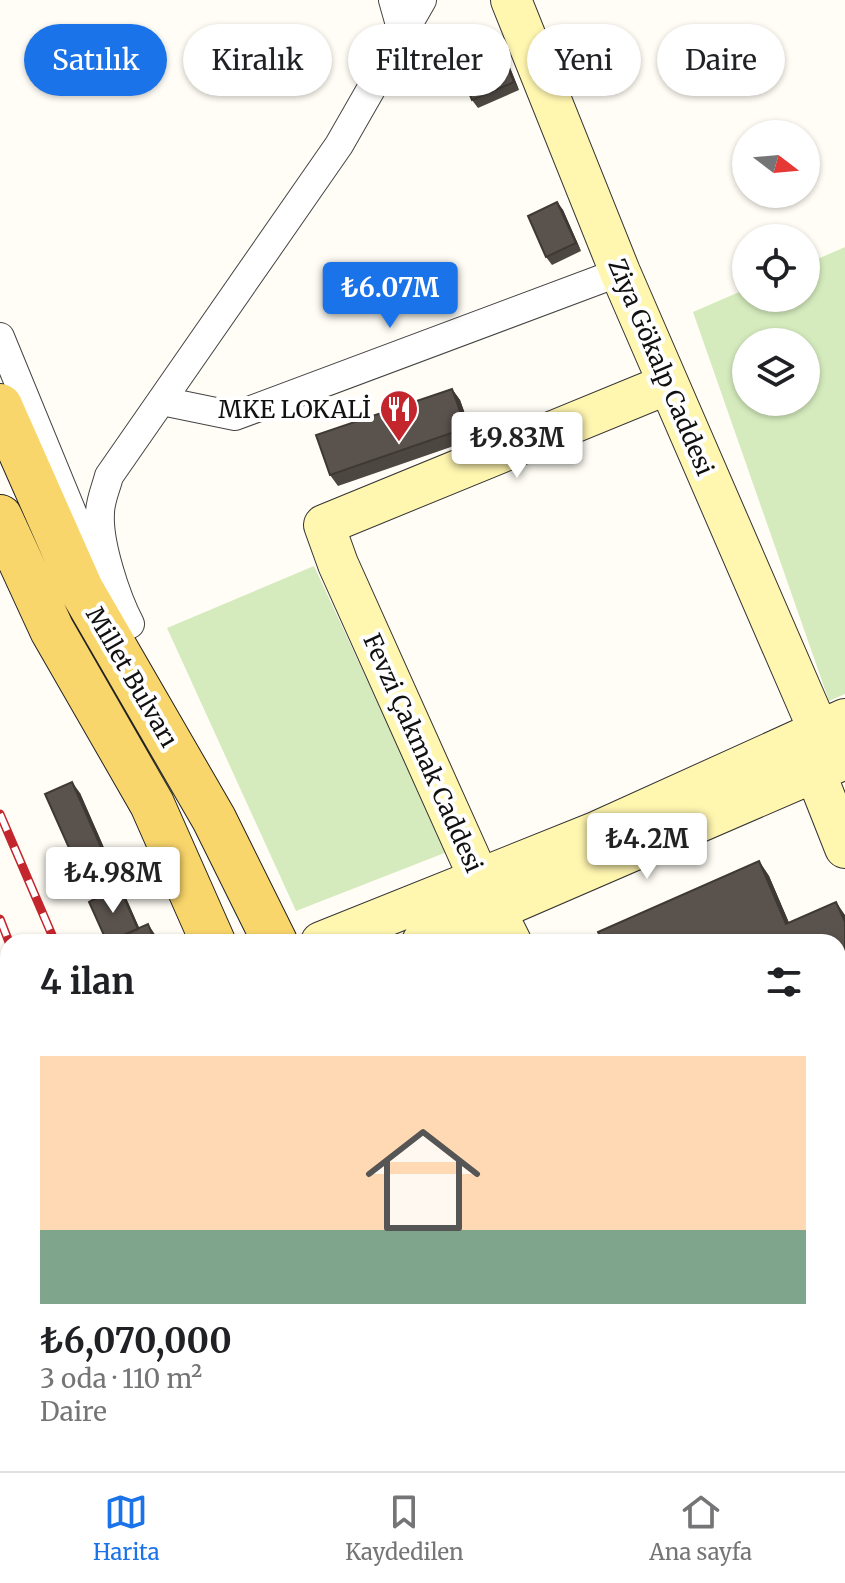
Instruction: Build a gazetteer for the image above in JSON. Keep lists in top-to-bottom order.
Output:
{
  "streets": {
    "main road": ["Millet Bulvarı"],
    "street": ["Ziya Gökalp Caddesi", "Fevzi Çakmak Caddesi"]
  },
  "crossings": [
    ["Ziya Gökalp Caddesi", "Fevzi Çakmak Caddesi"]
  ],
  "places": {
    "restaurant": ["MKE LOKALİ"]
  },
  "north": "right",
  "page": {
    "chip": [
      "Satılık",
      "Kiralık",
      "Filtreler",
      "Yeni",
      "Daire"
    ],
    "price": [
      "₺6.07M",
      "₺9.83M",
      "₺4.2M",
      "₺4.98M"
    ],
    "heading": "4 ilan",
    "list": [
      {
        "name": "₺6,070,000",
        "note": "3 oda · 110 m² · Daire"
      }
    ],
    "tabs": ["Harita", "Kaydedilen", "Ana sayfa"]
  }
}
